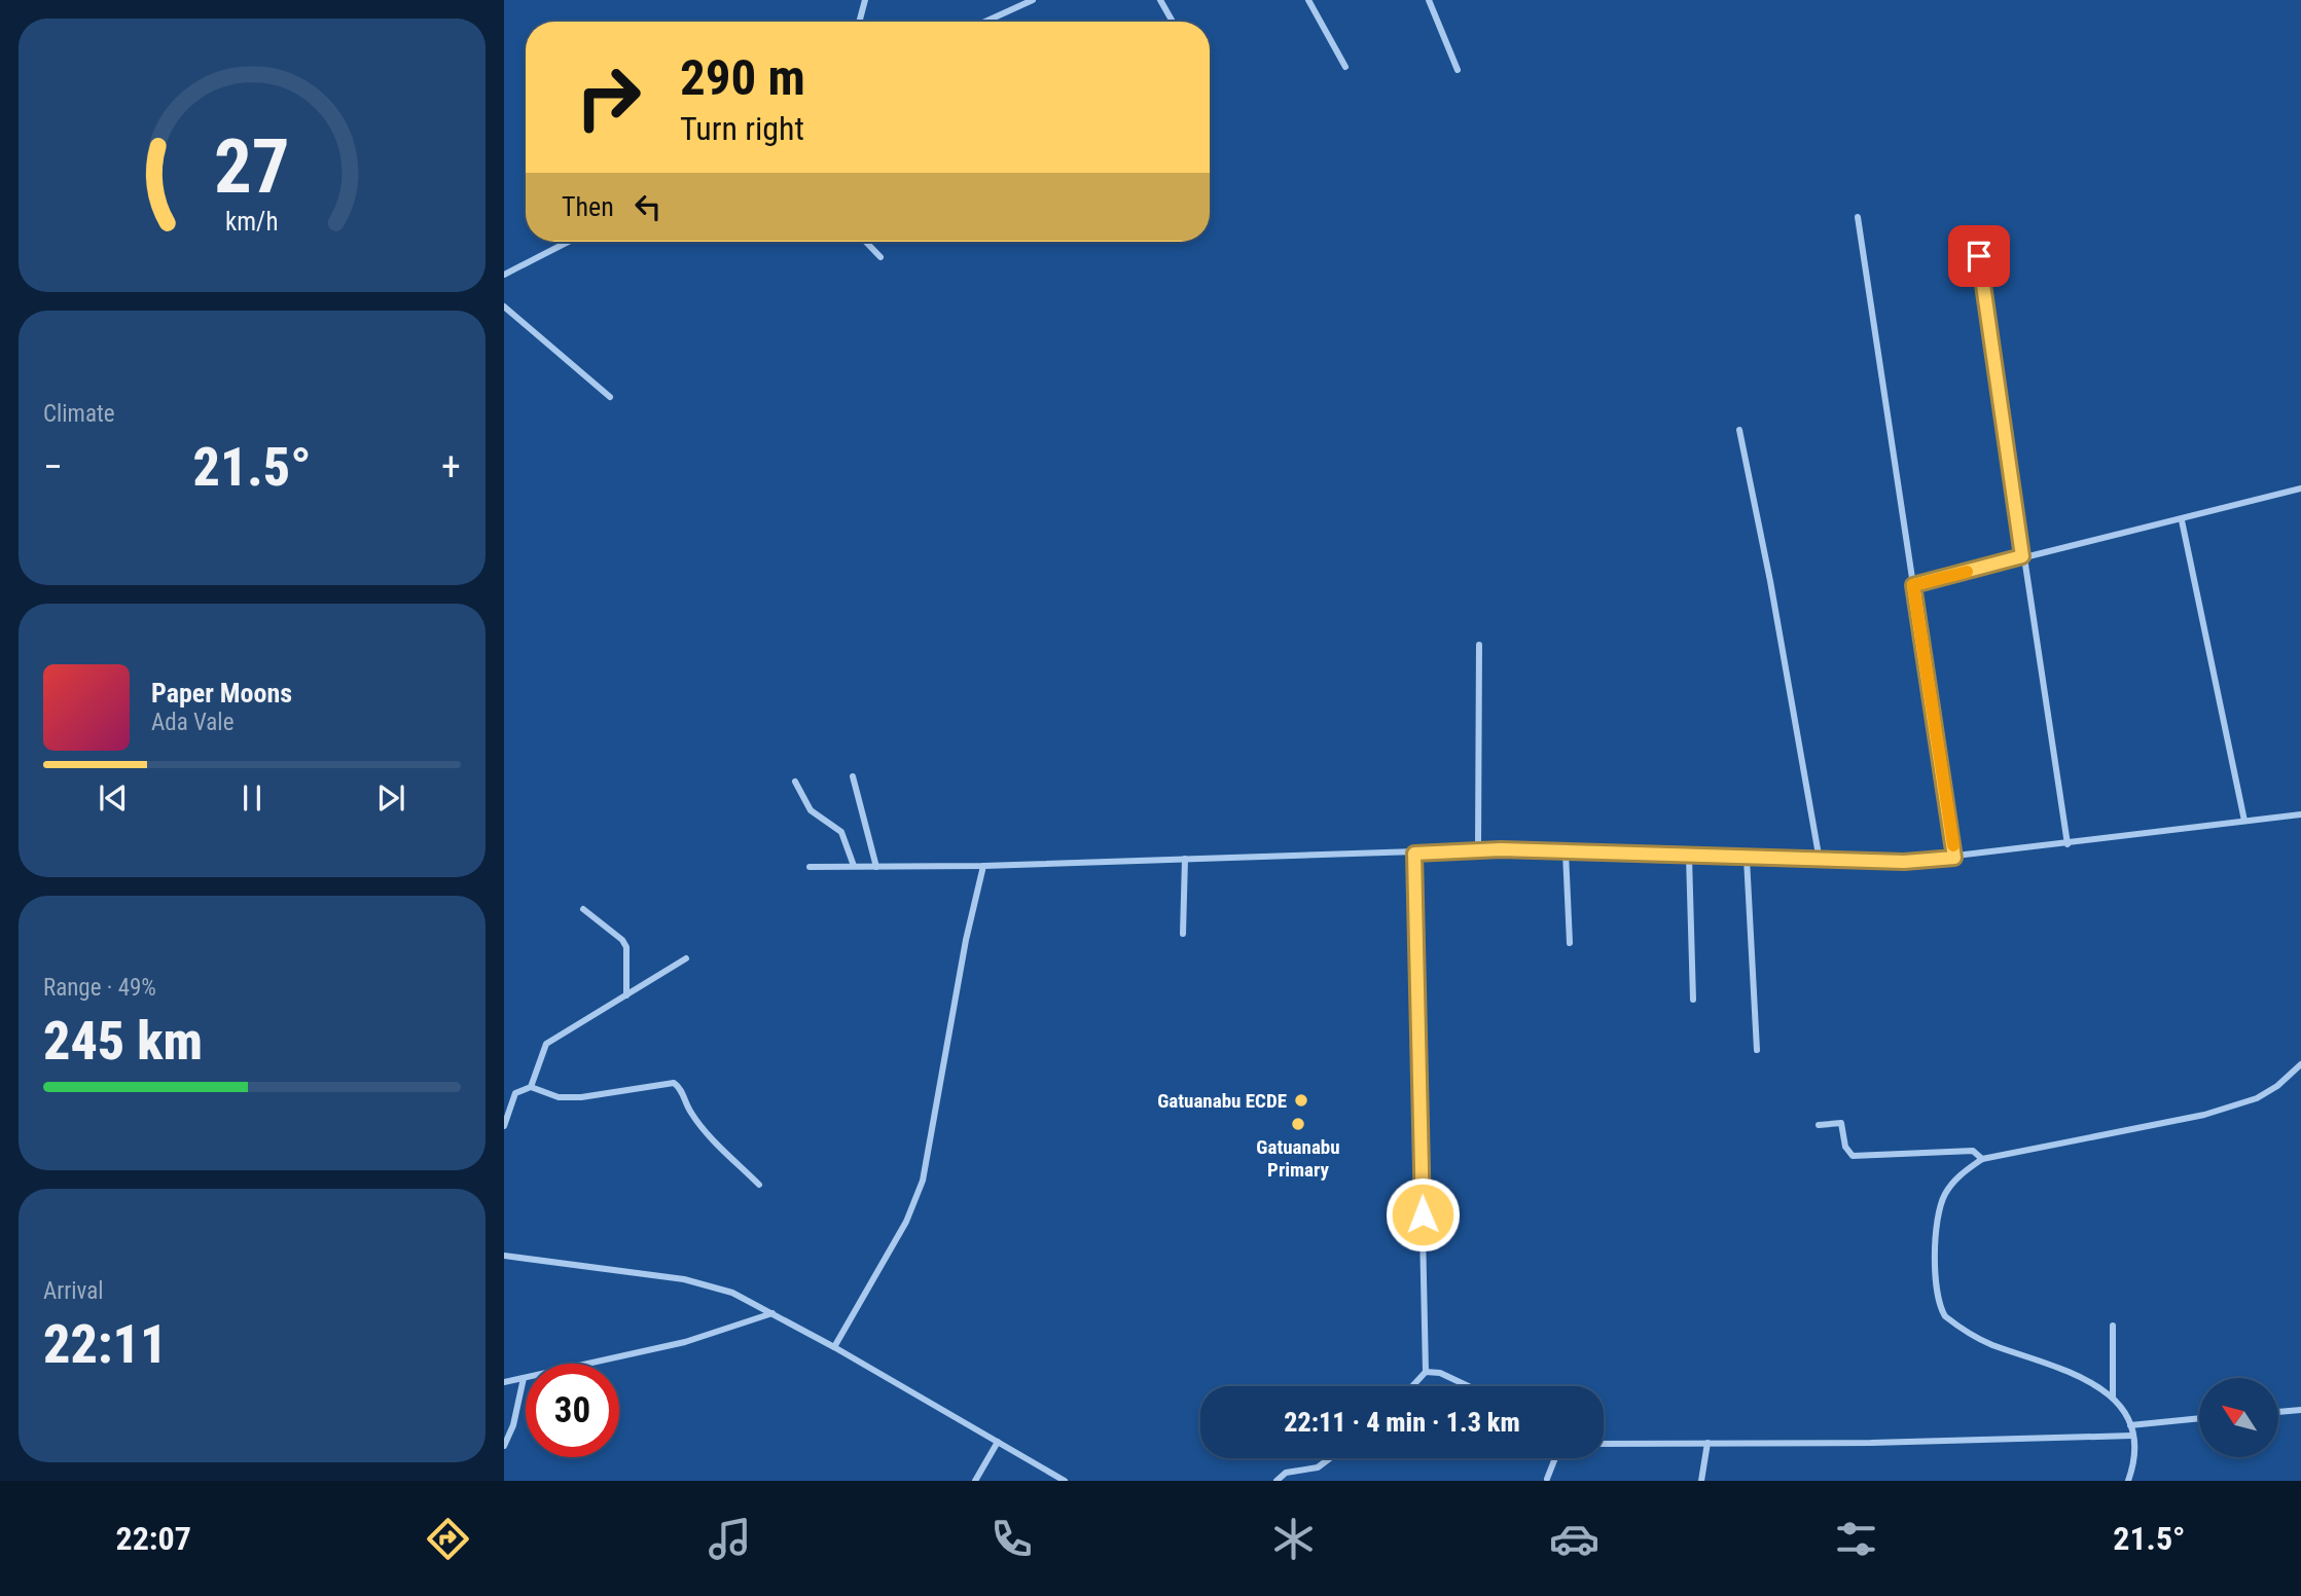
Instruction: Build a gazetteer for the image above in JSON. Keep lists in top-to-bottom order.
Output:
{
  "places": ["Gatuanabu ECDE", "Gatuanabu Primary"],
  "north": "top left",
  "page": {
    "turn": ["290 m", "Turn right"],
    "then": "Then",
    "tile": [
      "Climate",
      ["Range · 49%", "245 km"],
      ["Arrival", "22:11"]
    ],
    "heat": ["−", "21.5°", "+"],
    "song": ["Paper Moons", "Ada Vale"],
    "limit": "30",
    "trip": "22:11 · 4 min · 1.3 km",
    "tabs": ["22:07", "21.5°"],
    "gauge": ["27", "km/h"]
  }
}
